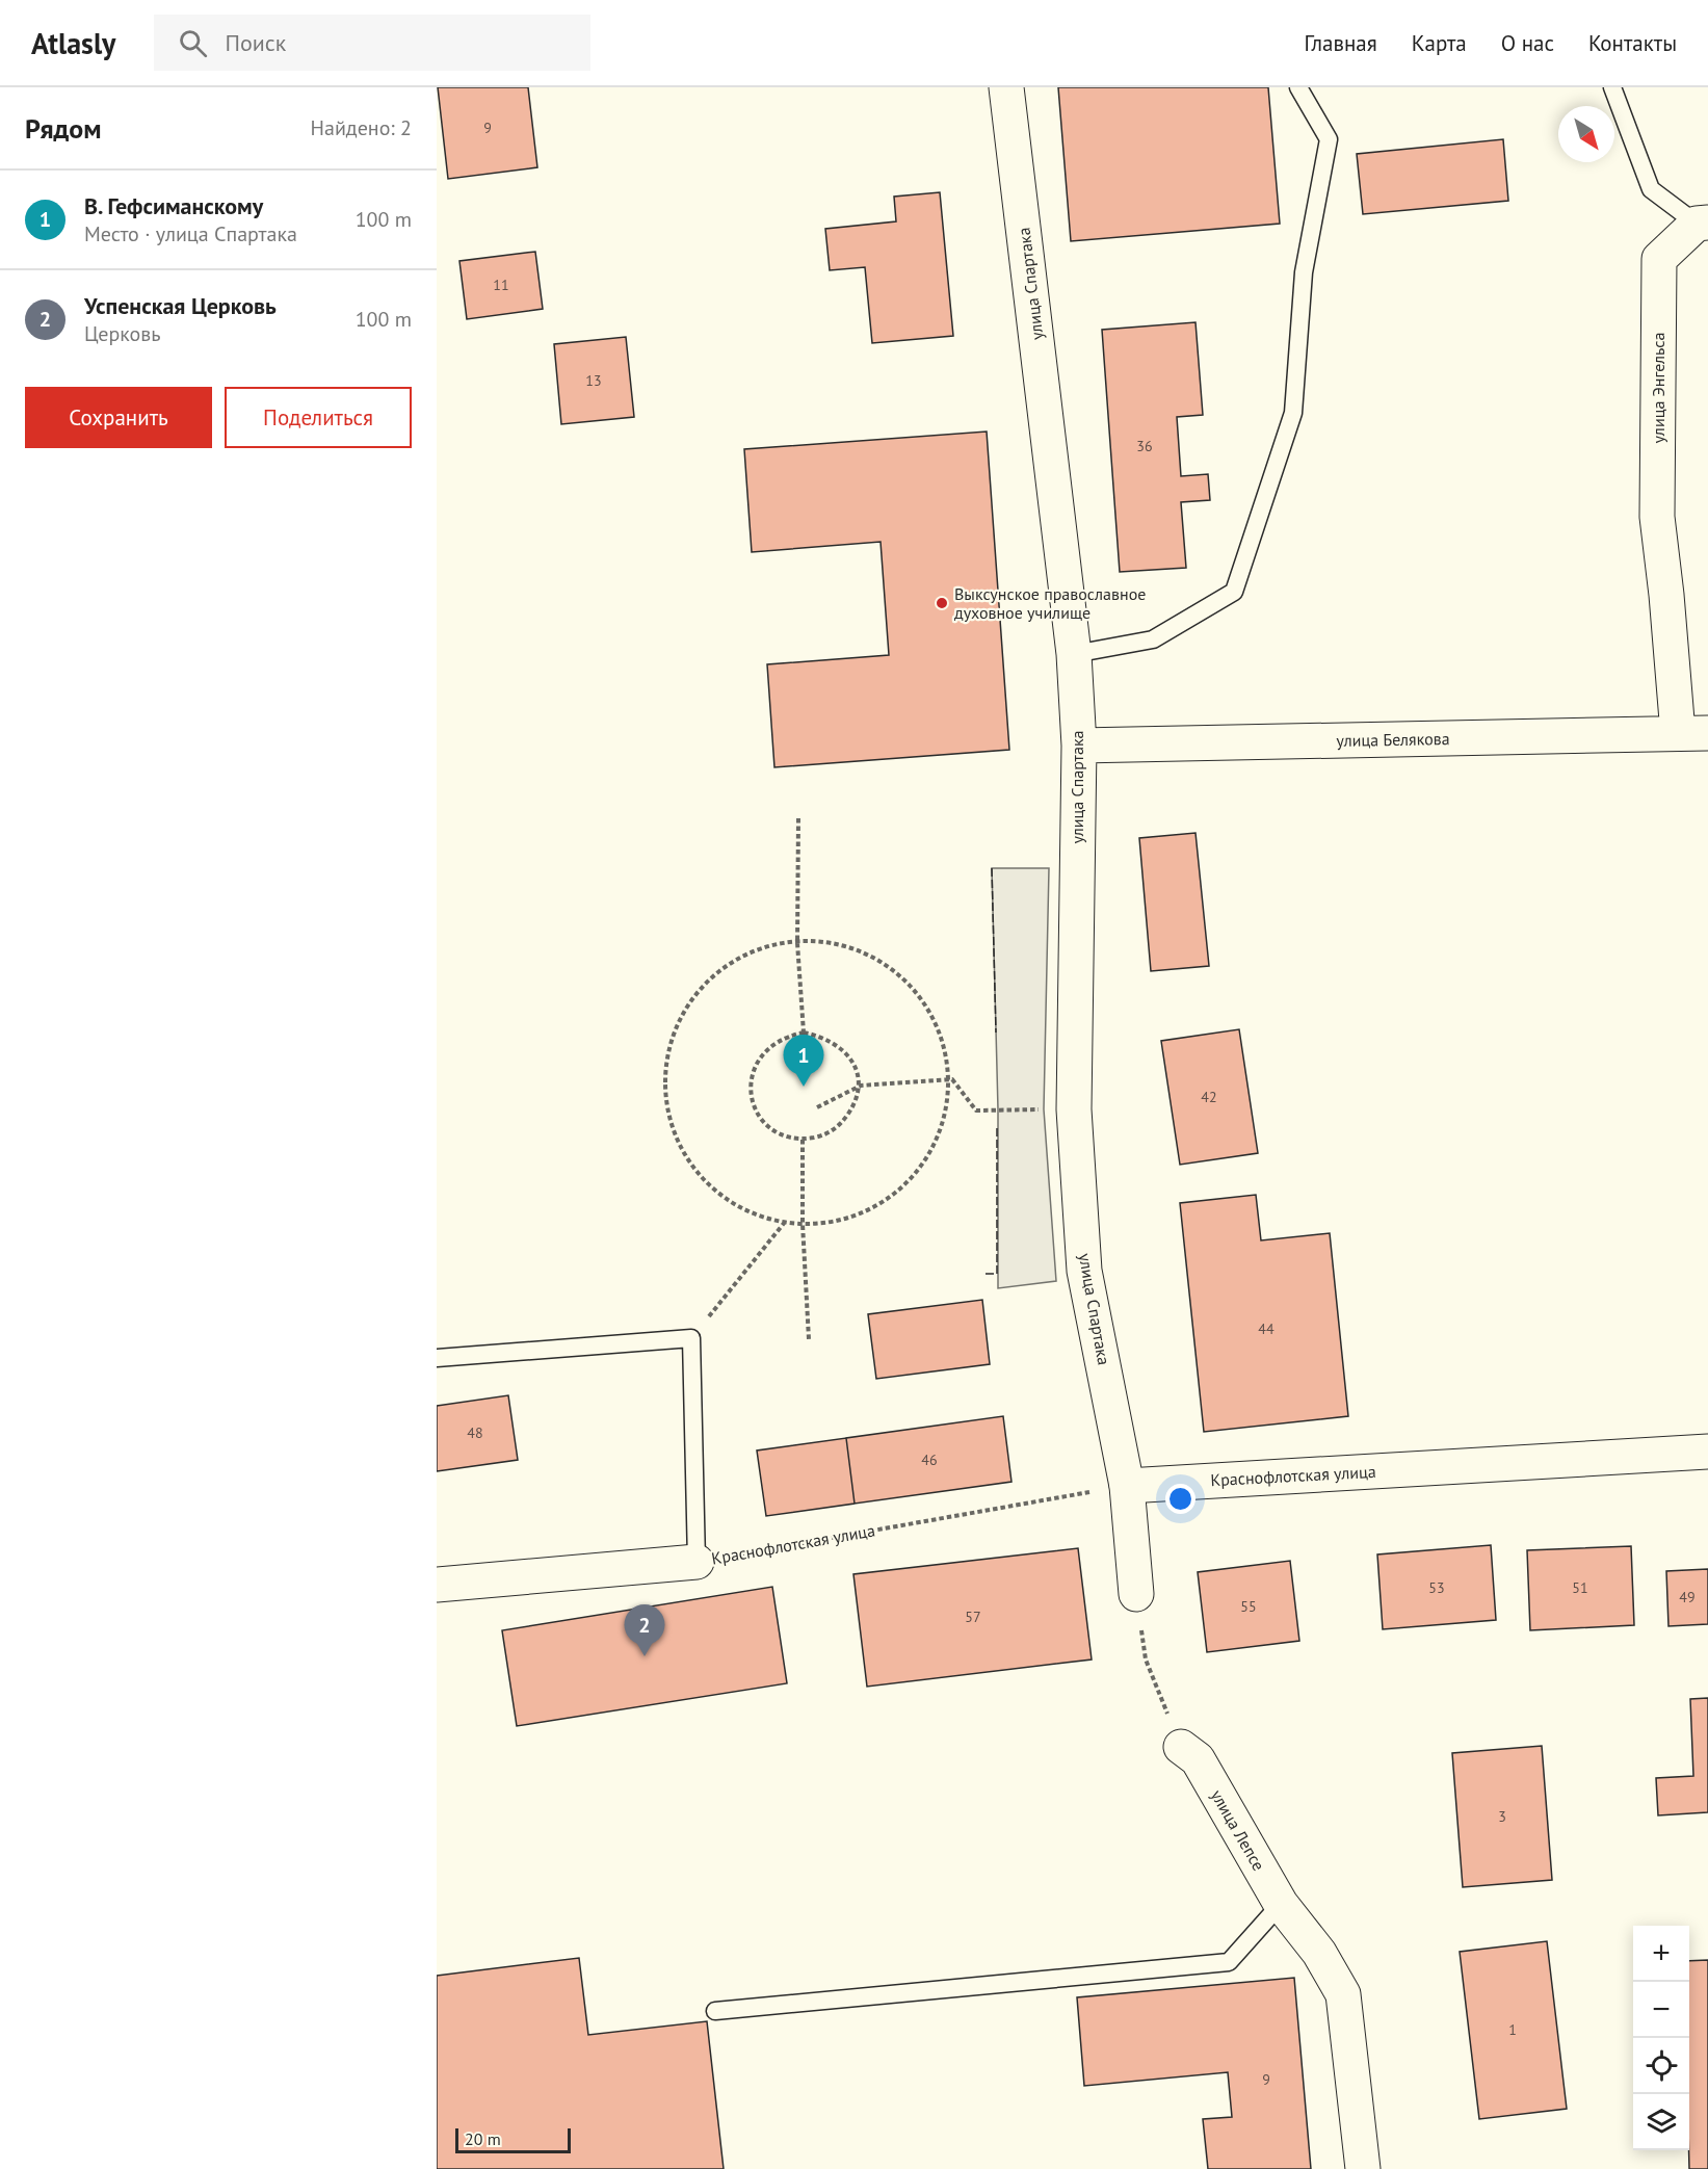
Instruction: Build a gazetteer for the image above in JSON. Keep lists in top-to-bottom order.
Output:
{
  "streets": {
    "street": [
      "улица Спартака",
      "улица Энгельса",
      "улица Белякова",
      "Краснофлотская улица",
      "улица Лепсе"
    ]
  },
  "crossings": [
    ["улица Спартака", "улица Белякова"],
    ["улица Спартака", "Краснофлотская улица"],
    ["улица Энгельса", "улица Белякова"]
  ],
  "places": ["Выксунское православное духовное училище"],
  "house_numbers": [
    "9",
    "11",
    "13",
    "36",
    "42",
    "44",
    "48",
    "46",
    "53",
    "51",
    "49",
    "55",
    "57",
    "3",
    "1",
    "9"
  ],
  "scale_bar": "20 m",
  "north": "bottom right",
  "page": {
    "header": "Atlasly",
    "search": "Поиск",
    "nav": [
      "Главная",
      "Карта",
      "О нас",
      "Контакты"
    ],
    "heading": ["Рядом", "Найдено: 2"],
    "list": [
      {
        "mark": "1",
        "name": "В. Гефсиманскому",
        "note": "Место · улица Спартака",
        "value": "100 m"
      },
      {
        "mark": "2",
        "name": "Успенская Церковь",
        "note": "Церковь",
        "value": "100 m"
      }
    ],
    "buttons": ["Сохранить", "Поделиться"],
    "pins": ["1", "2"],
    "map_buttons": ["+", "−"],
    "scale": "20 m"
  }
}
